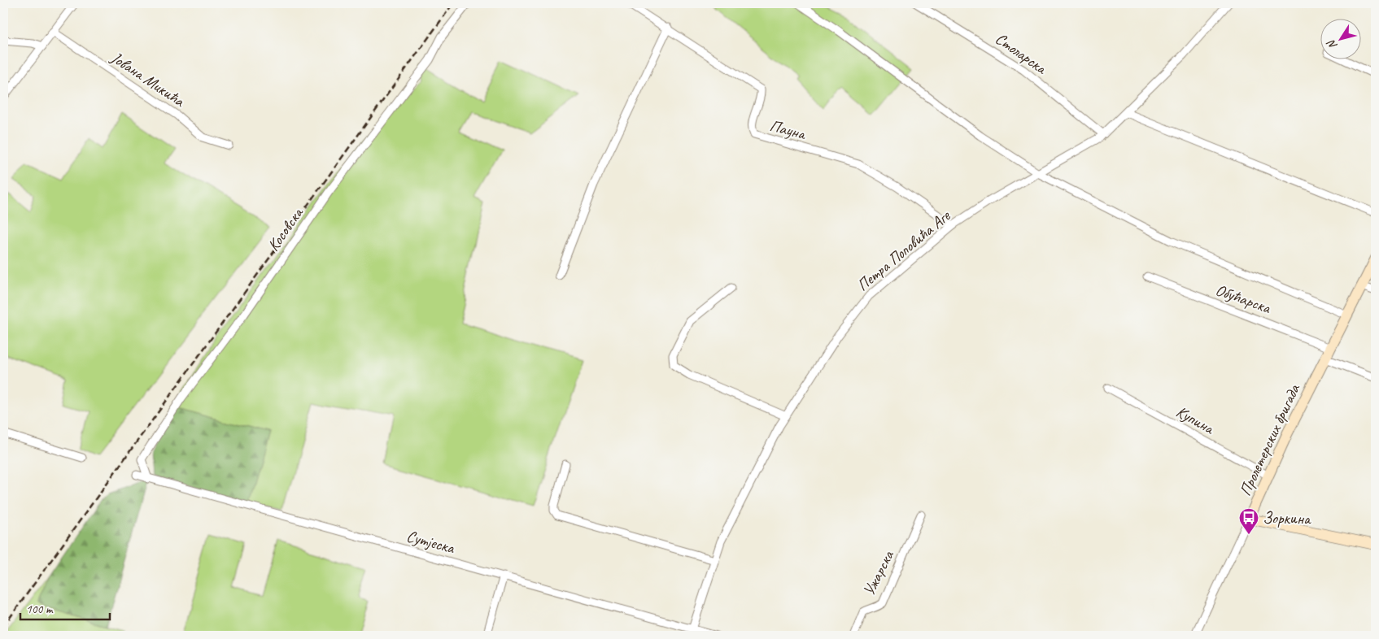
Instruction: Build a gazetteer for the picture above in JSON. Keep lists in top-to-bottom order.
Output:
{
  "streets": {
    "street": [
      "Столарска",
      "Јована Микића",
      "Пауна",
      "Косовска",
      "Петра Поповића Аге",
      "Обућарска",
      "Купина",
      "Пролетерских бригада",
      "Сутјеска",
      "Ужарска"
    ]
  },
  "crossings": [
    ["Столарска", "Петра Поповића Аге"],
    ["Пауна", "Петра Поповића Аге"],
    ["Косовска", "Сутјеска"],
    ["Петра Поповића Аге", "Сутјеска"],
    ["Обућарска", "Пролетерских бригада"],
    ["Купина", "Пролетерских бригада"]
  ],
  "places": {
    "bus stop": ["Зоркина"]
  },
  "scale_bar": "100 m",
  "north": "bottom left"
}
